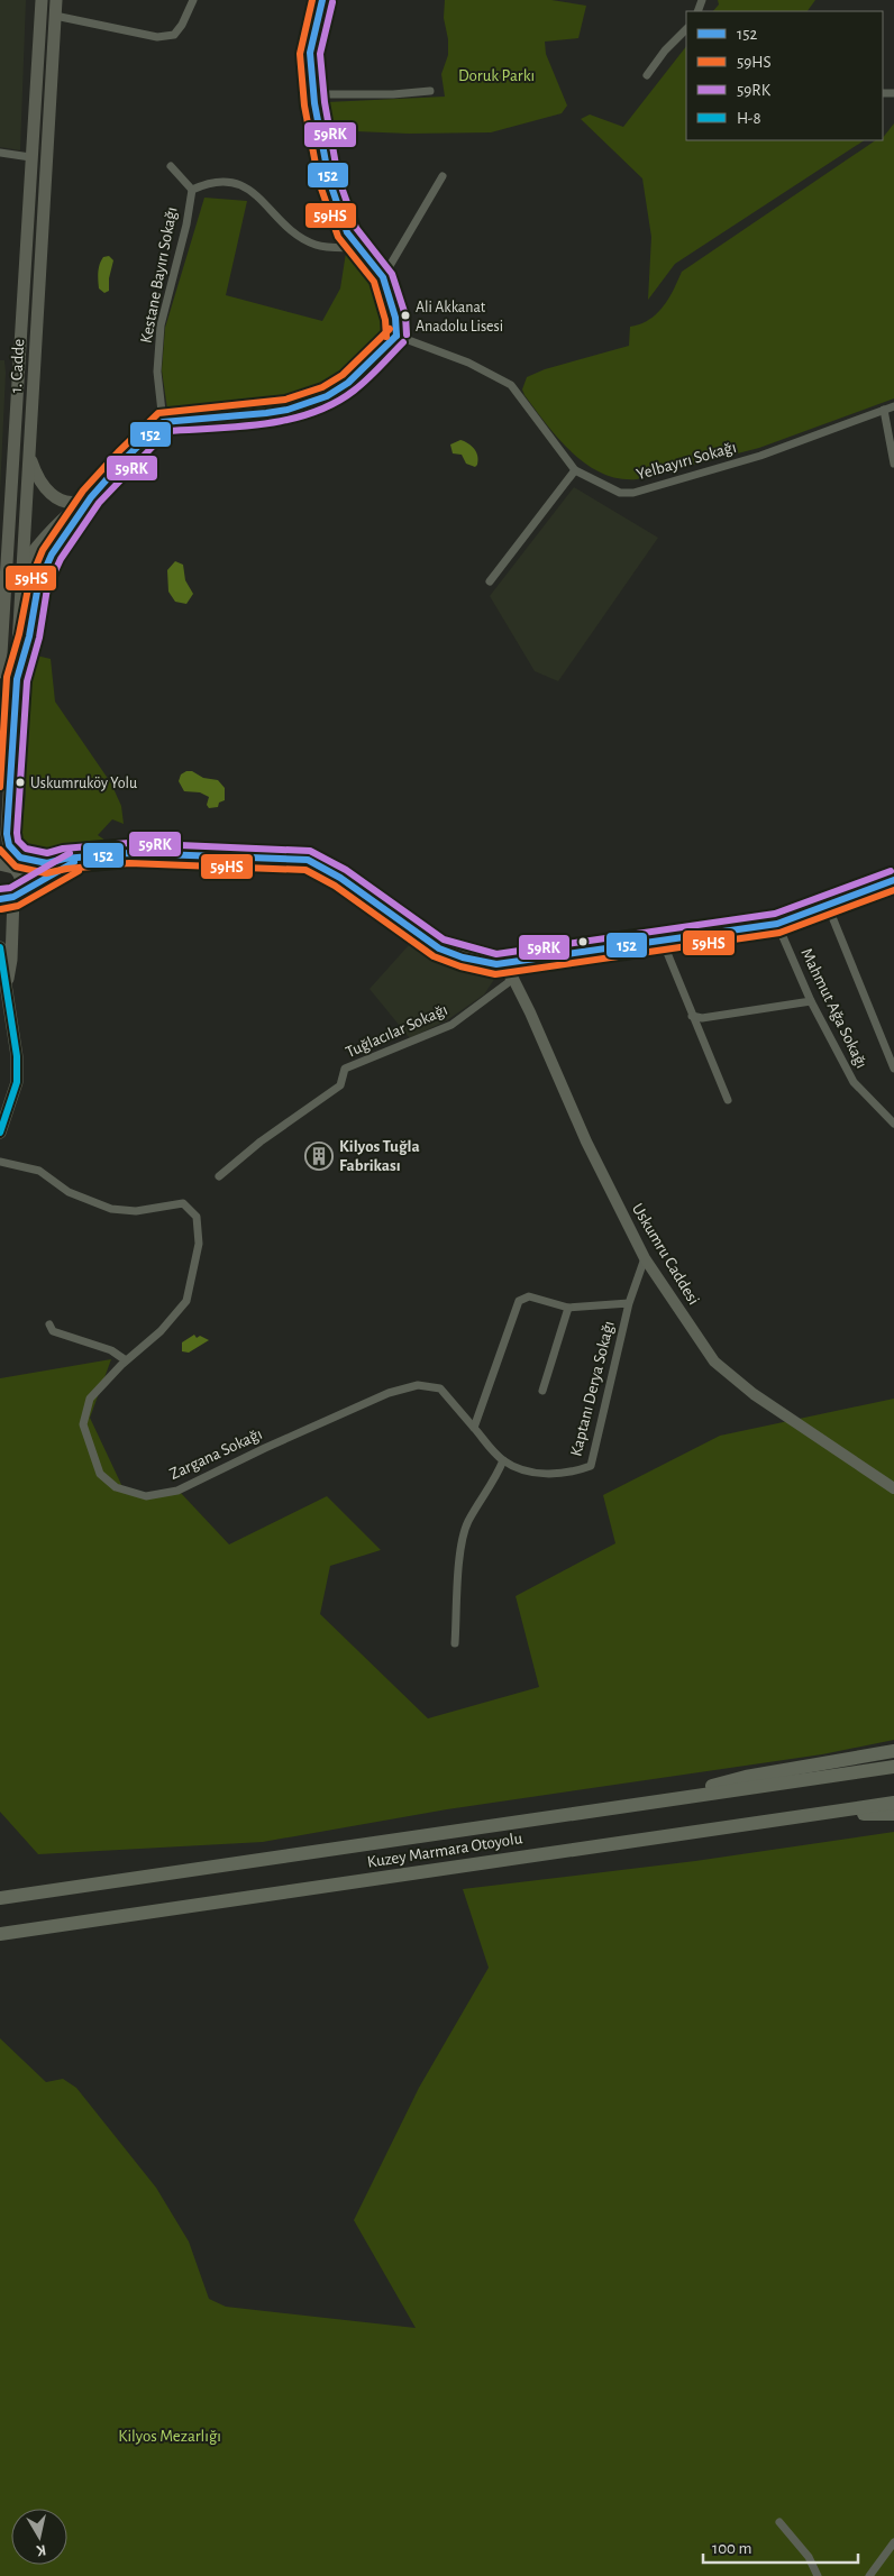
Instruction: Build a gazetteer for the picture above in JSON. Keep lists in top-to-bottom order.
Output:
{
  "streets": {
    "highway": ["Kuzey Marmara Otoyolu"],
    "main road": ["1. Cadde", "Uskumru Caddesi"],
    "street": [
      "Kestane Bayırı Sokağı",
      "Yelbayırı Sokağı",
      "Mahmut Ağa Sokağı",
      "Tuğlacılar Sokağı",
      "Kaptanı Derya Sokağı",
      "Zargana Sokağı"
    ]
  },
  "crossings": [
    ["Tuğlacılar Sokağı", "Uskumru Caddesi"],
    ["Uskumru Caddesi", "Kaptanı Derya Sokağı"],
    ["Kaptanı Derya Sokağı", "Zargana Sokağı"]
  ],
  "parks": ["Doruk Parkı", "Kilyos Mezarlığı"],
  "places": {
    "other": ["Ali Akkanat Anadolu Lisesi", "Uskumruköy Yolu"],
    "building": ["Kilyos Tuğla Fabrikası"]
  },
  "lines": [
    "transit line 152",
    "transit line 59HS",
    "transit line 59RK",
    "transit line H-8"
  ],
  "legend": [
    "152",
    "59HS",
    "59RK",
    "H-8"
  ],
  "scale_bar": "100 m",
  "north": "bottom"
}
